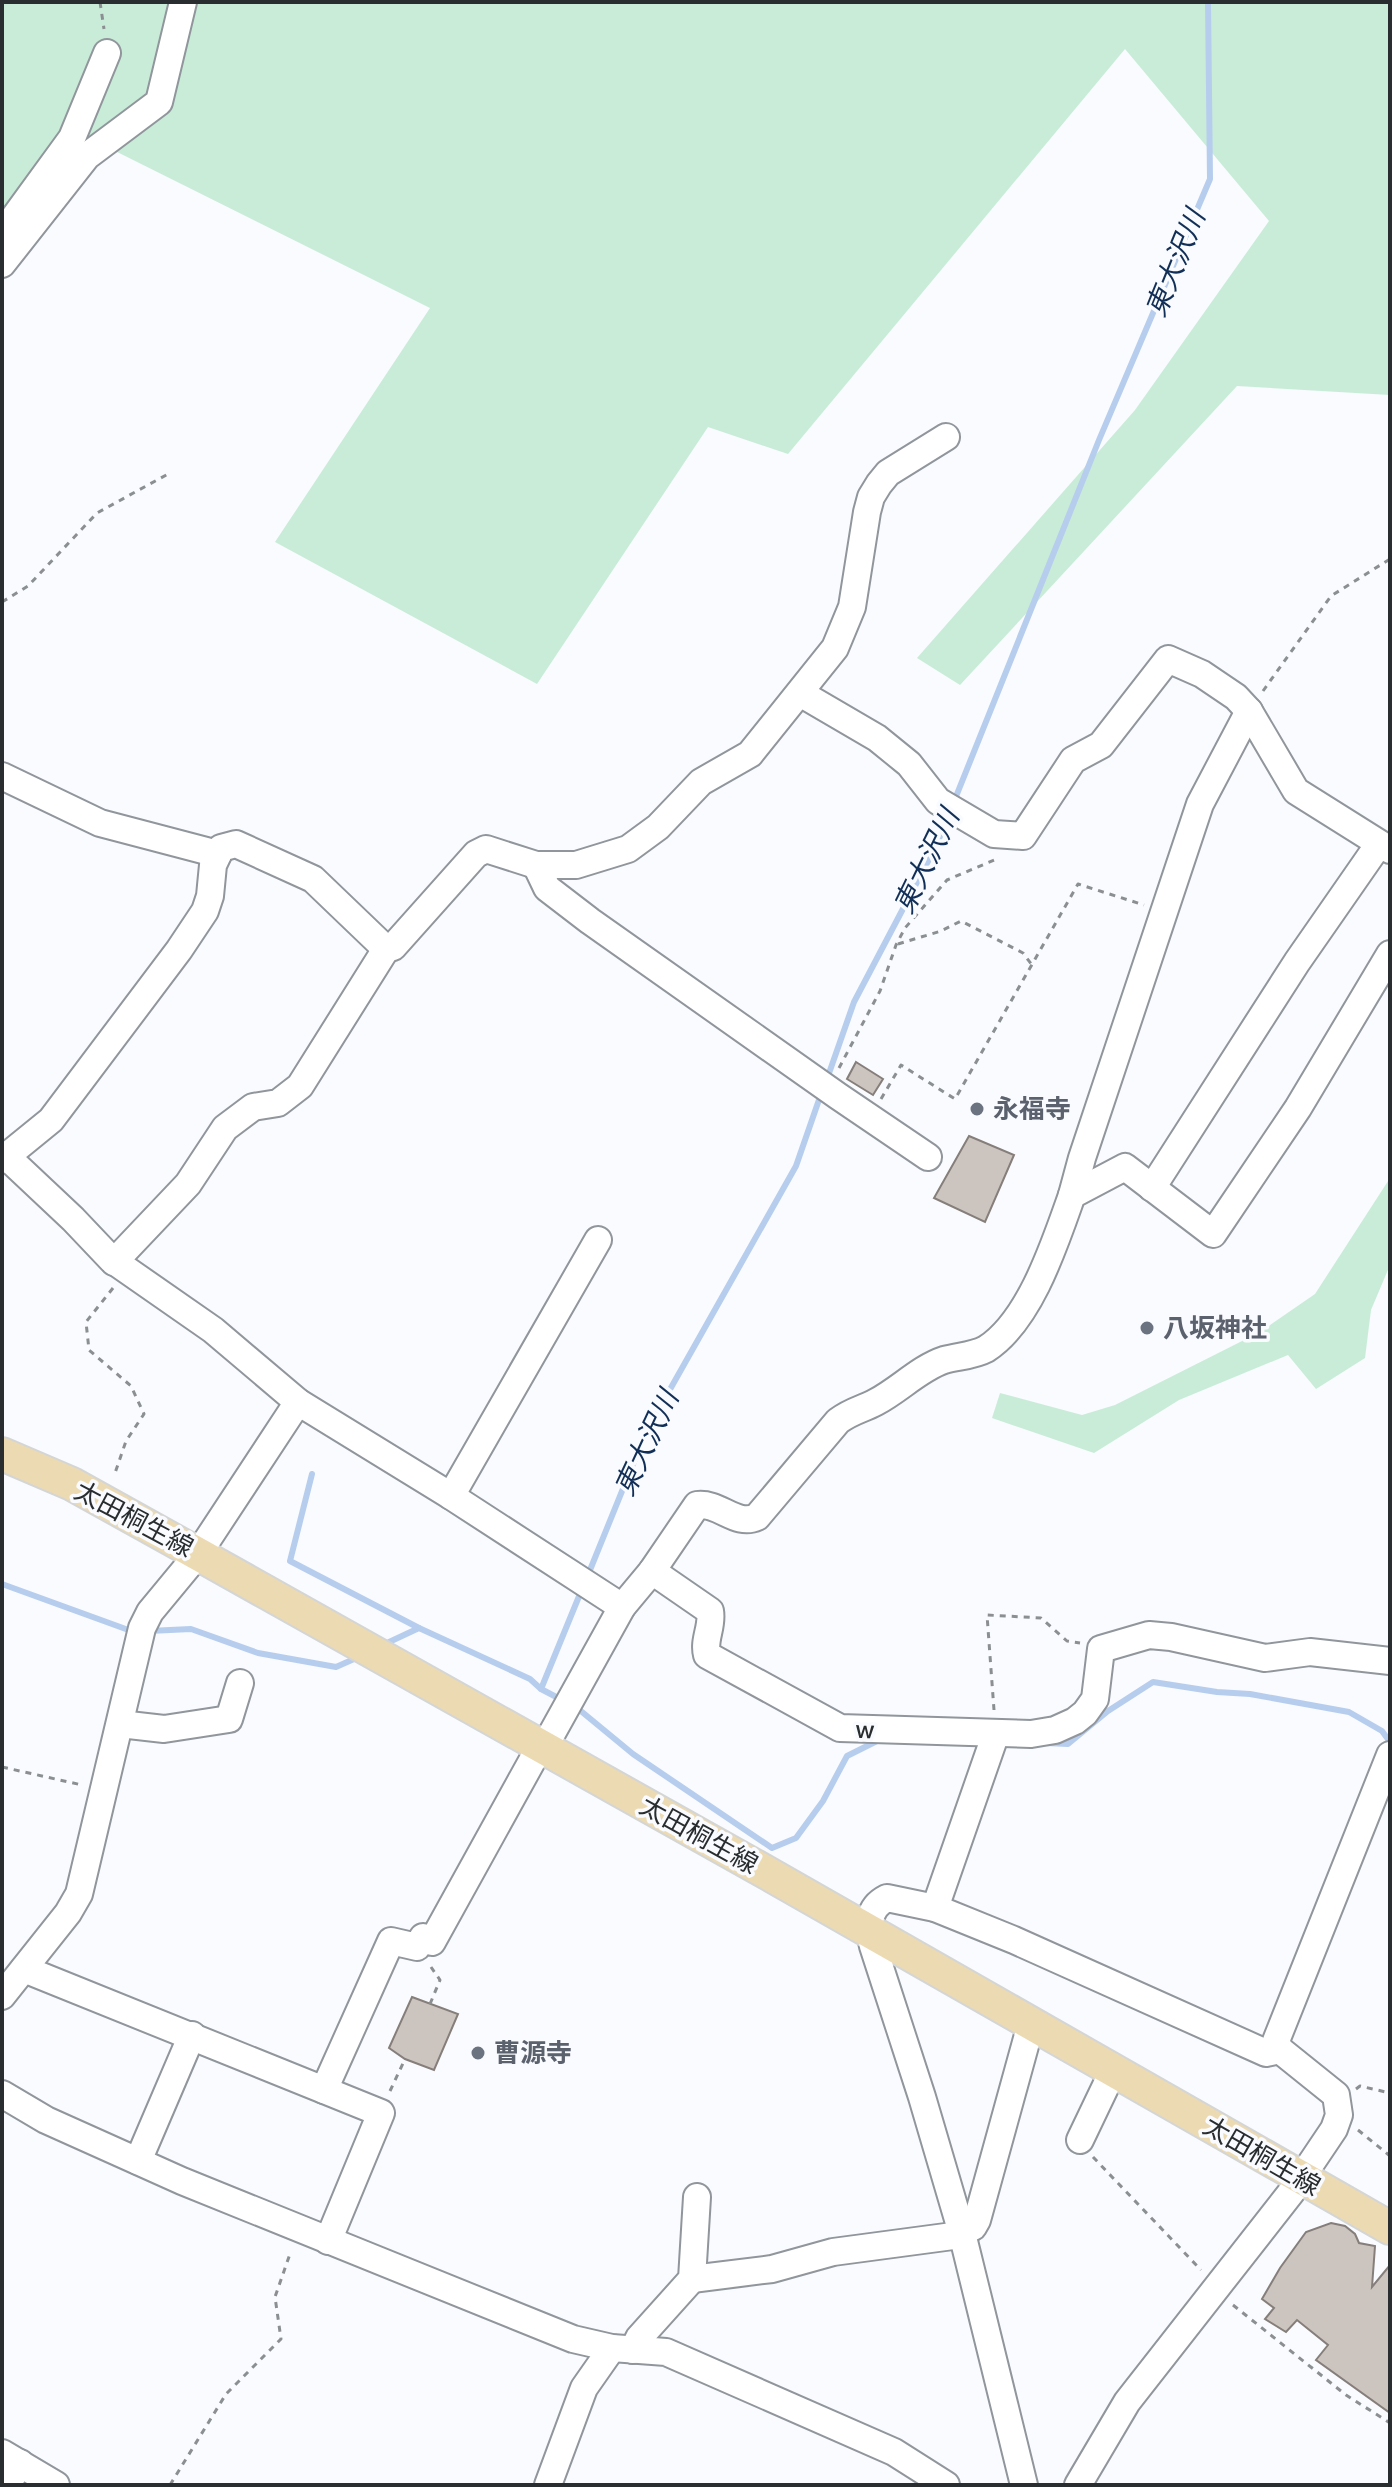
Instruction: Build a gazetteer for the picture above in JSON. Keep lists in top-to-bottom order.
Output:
{
  "streets": {
    "main road": ["太田桐生線"],
    "street": ["w"]
  },
  "water": ["東大沢川"],
  "places": ["永福寺", "八坂神社", "曹源寺"]
}
